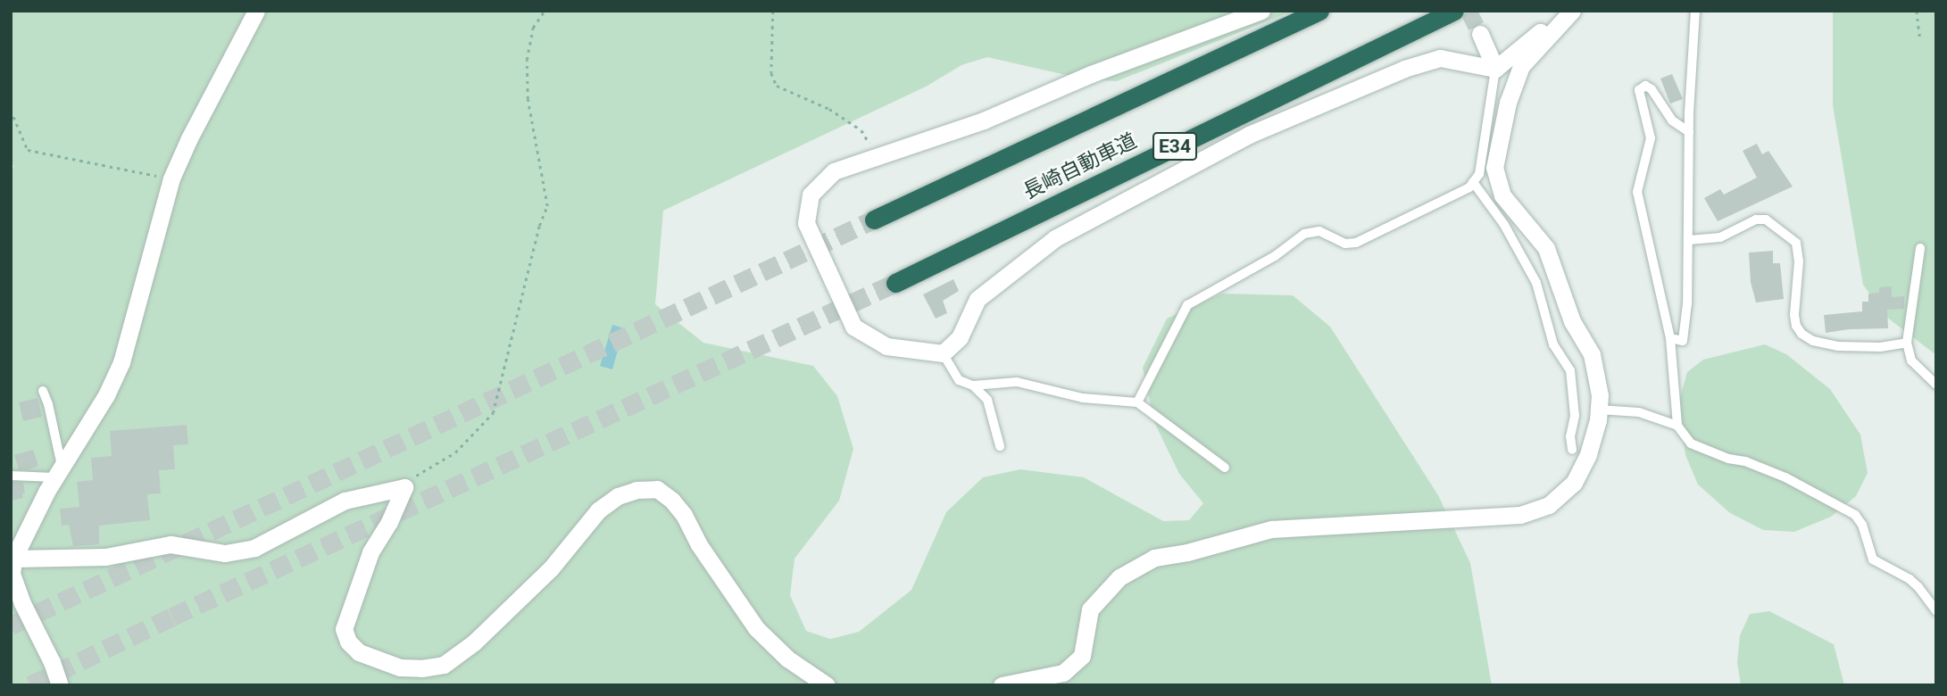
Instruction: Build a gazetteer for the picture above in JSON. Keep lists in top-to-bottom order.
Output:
{
  "streets": {
    "highway": ["E34", "長崎自動車道"]
  }
}
